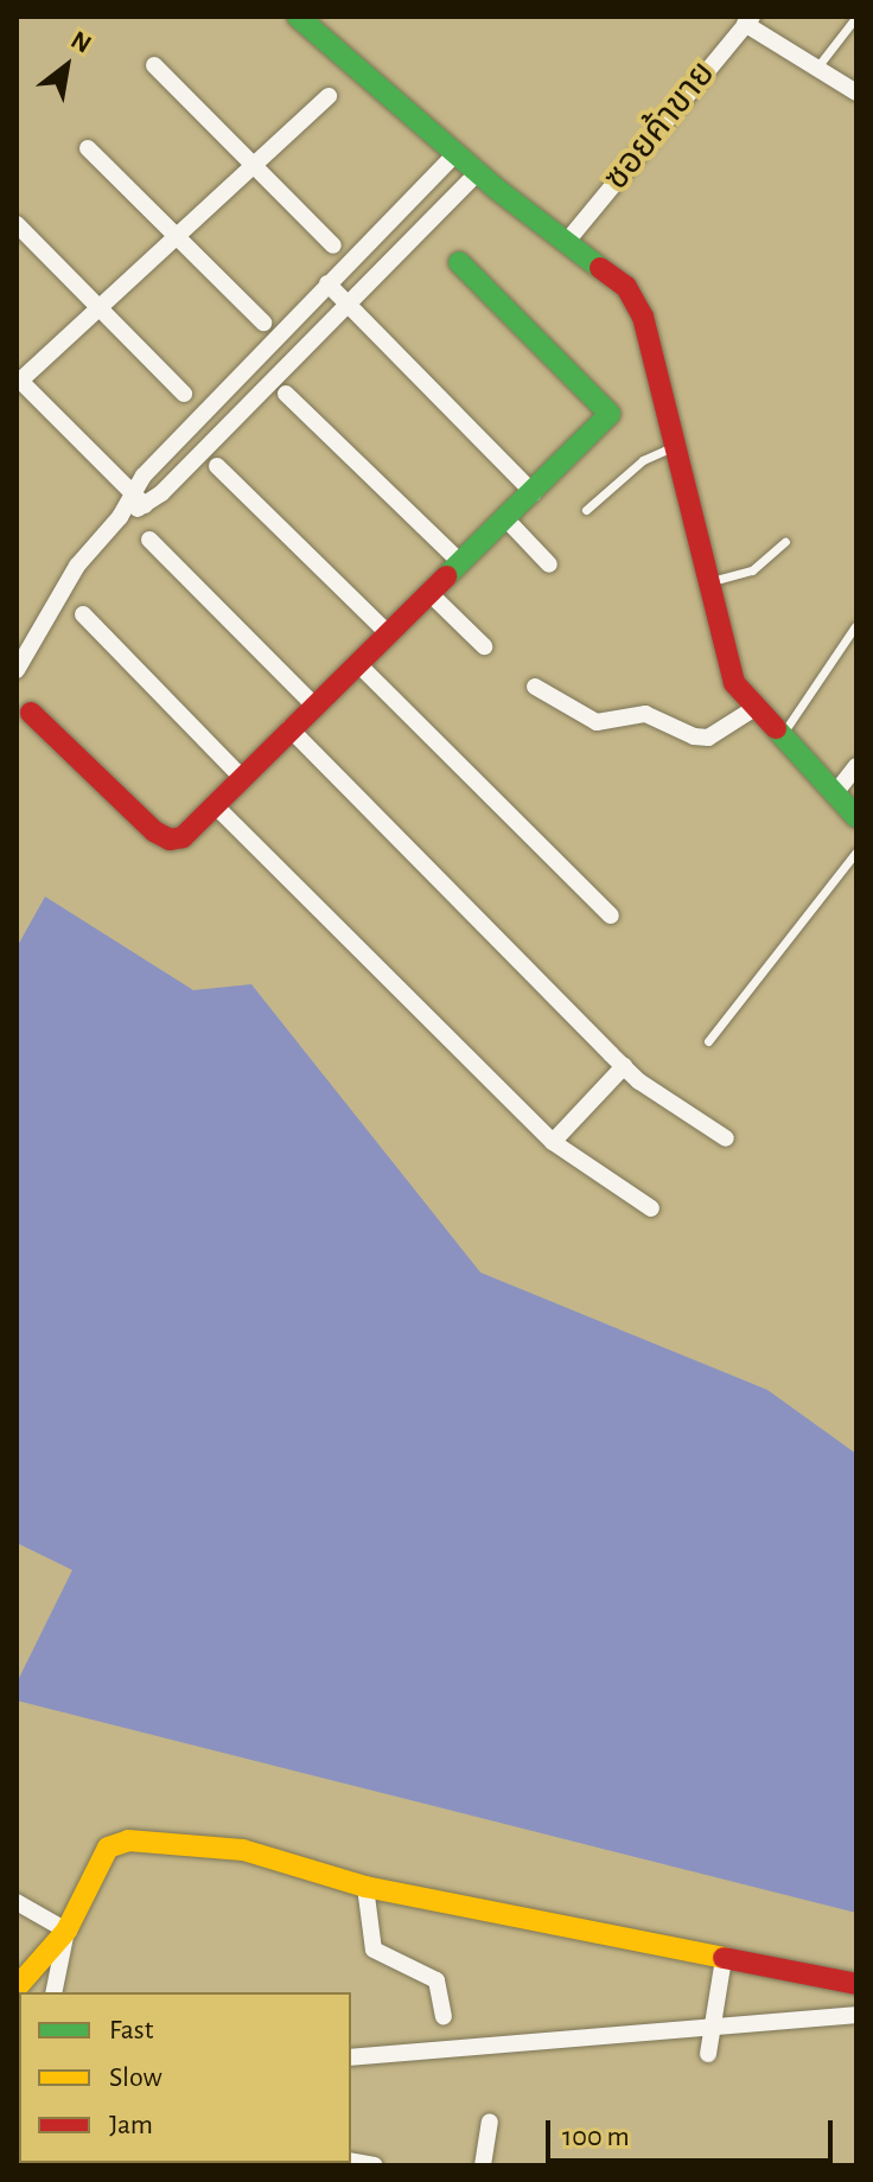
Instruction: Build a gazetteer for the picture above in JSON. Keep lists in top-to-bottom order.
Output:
{
  "streets": {
    "street": ["ซอยค้าขาย"]
  },
  "legend": ["Fast", "Slow", "Jam"],
  "scale_bar": "100 m",
  "north": "top right"
}
